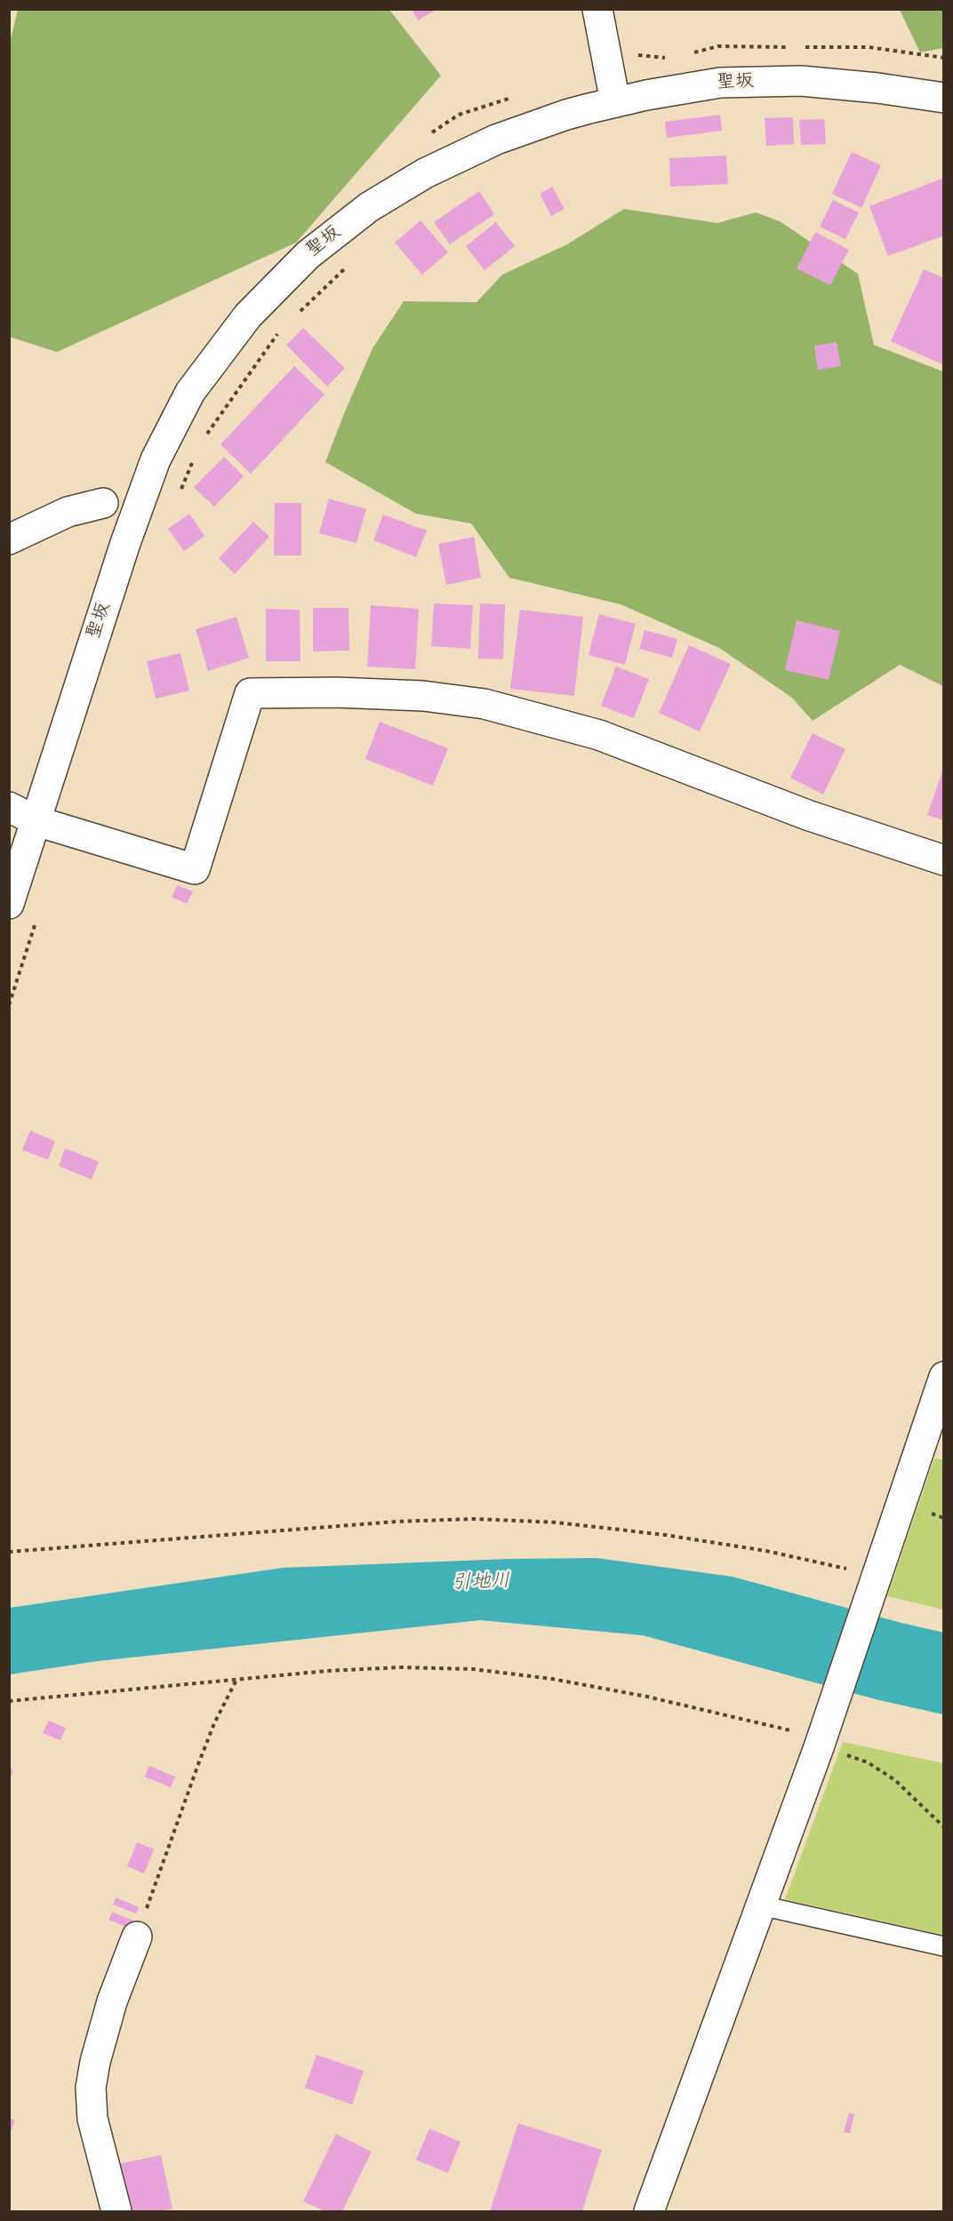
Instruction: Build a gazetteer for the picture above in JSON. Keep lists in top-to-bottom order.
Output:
{
  "streets": {
    "street": ["聖坂"]
  },
  "water": ["引地川"]
}
